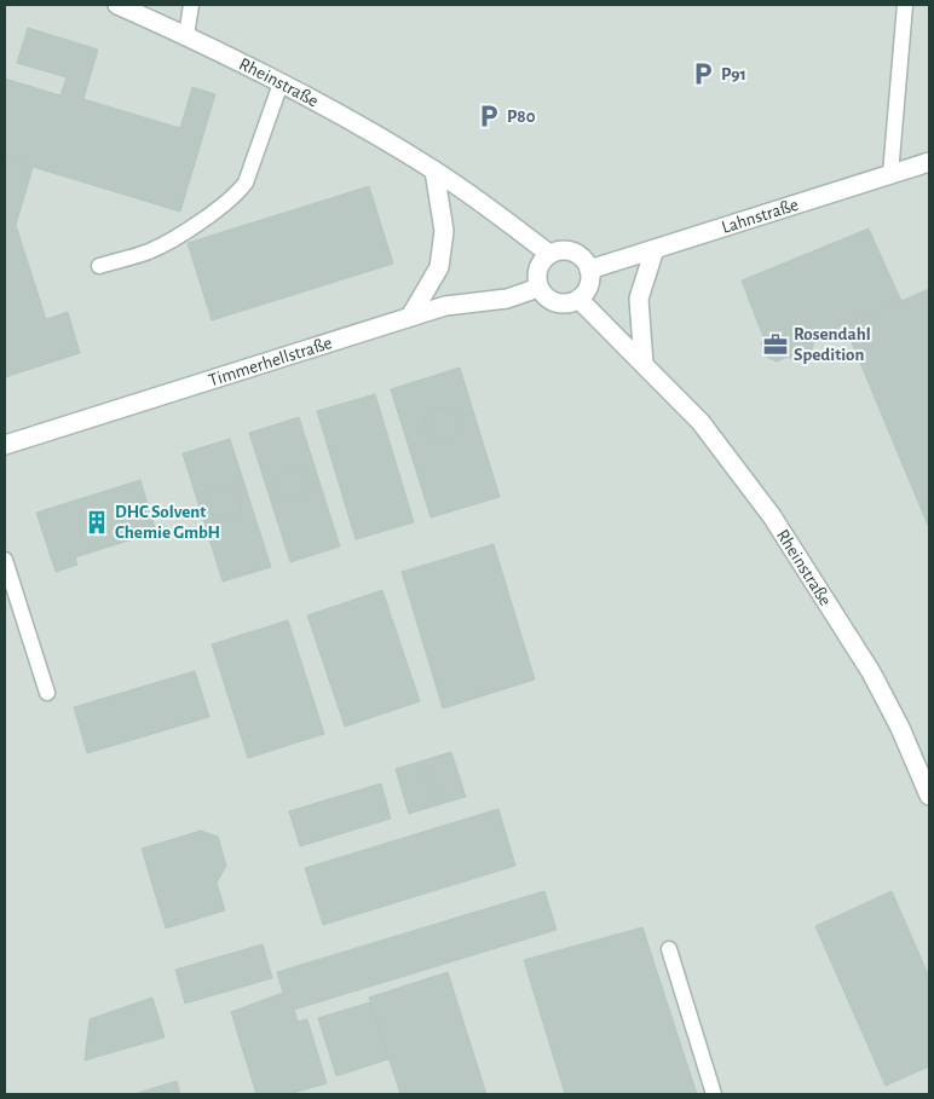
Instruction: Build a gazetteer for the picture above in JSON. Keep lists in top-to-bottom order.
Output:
{
  "streets": {
    "street": ["Rheinstraße", "Lahnstraße", "Timmerhellstraße"]
  },
  "crossings": [
    ["Rheinstraße", "Lahnstraße"],
    ["Rheinstraße", "Timmerhellstraße"],
    ["Lahnstraße", "Timmerhellstraße"]
  ],
  "places": {
    "parking": ["P91", "P80"],
    "office": ["Rosendahl Spedition"],
    "building": ["DHC Solvent Chemie GmbH"]
  }
}
